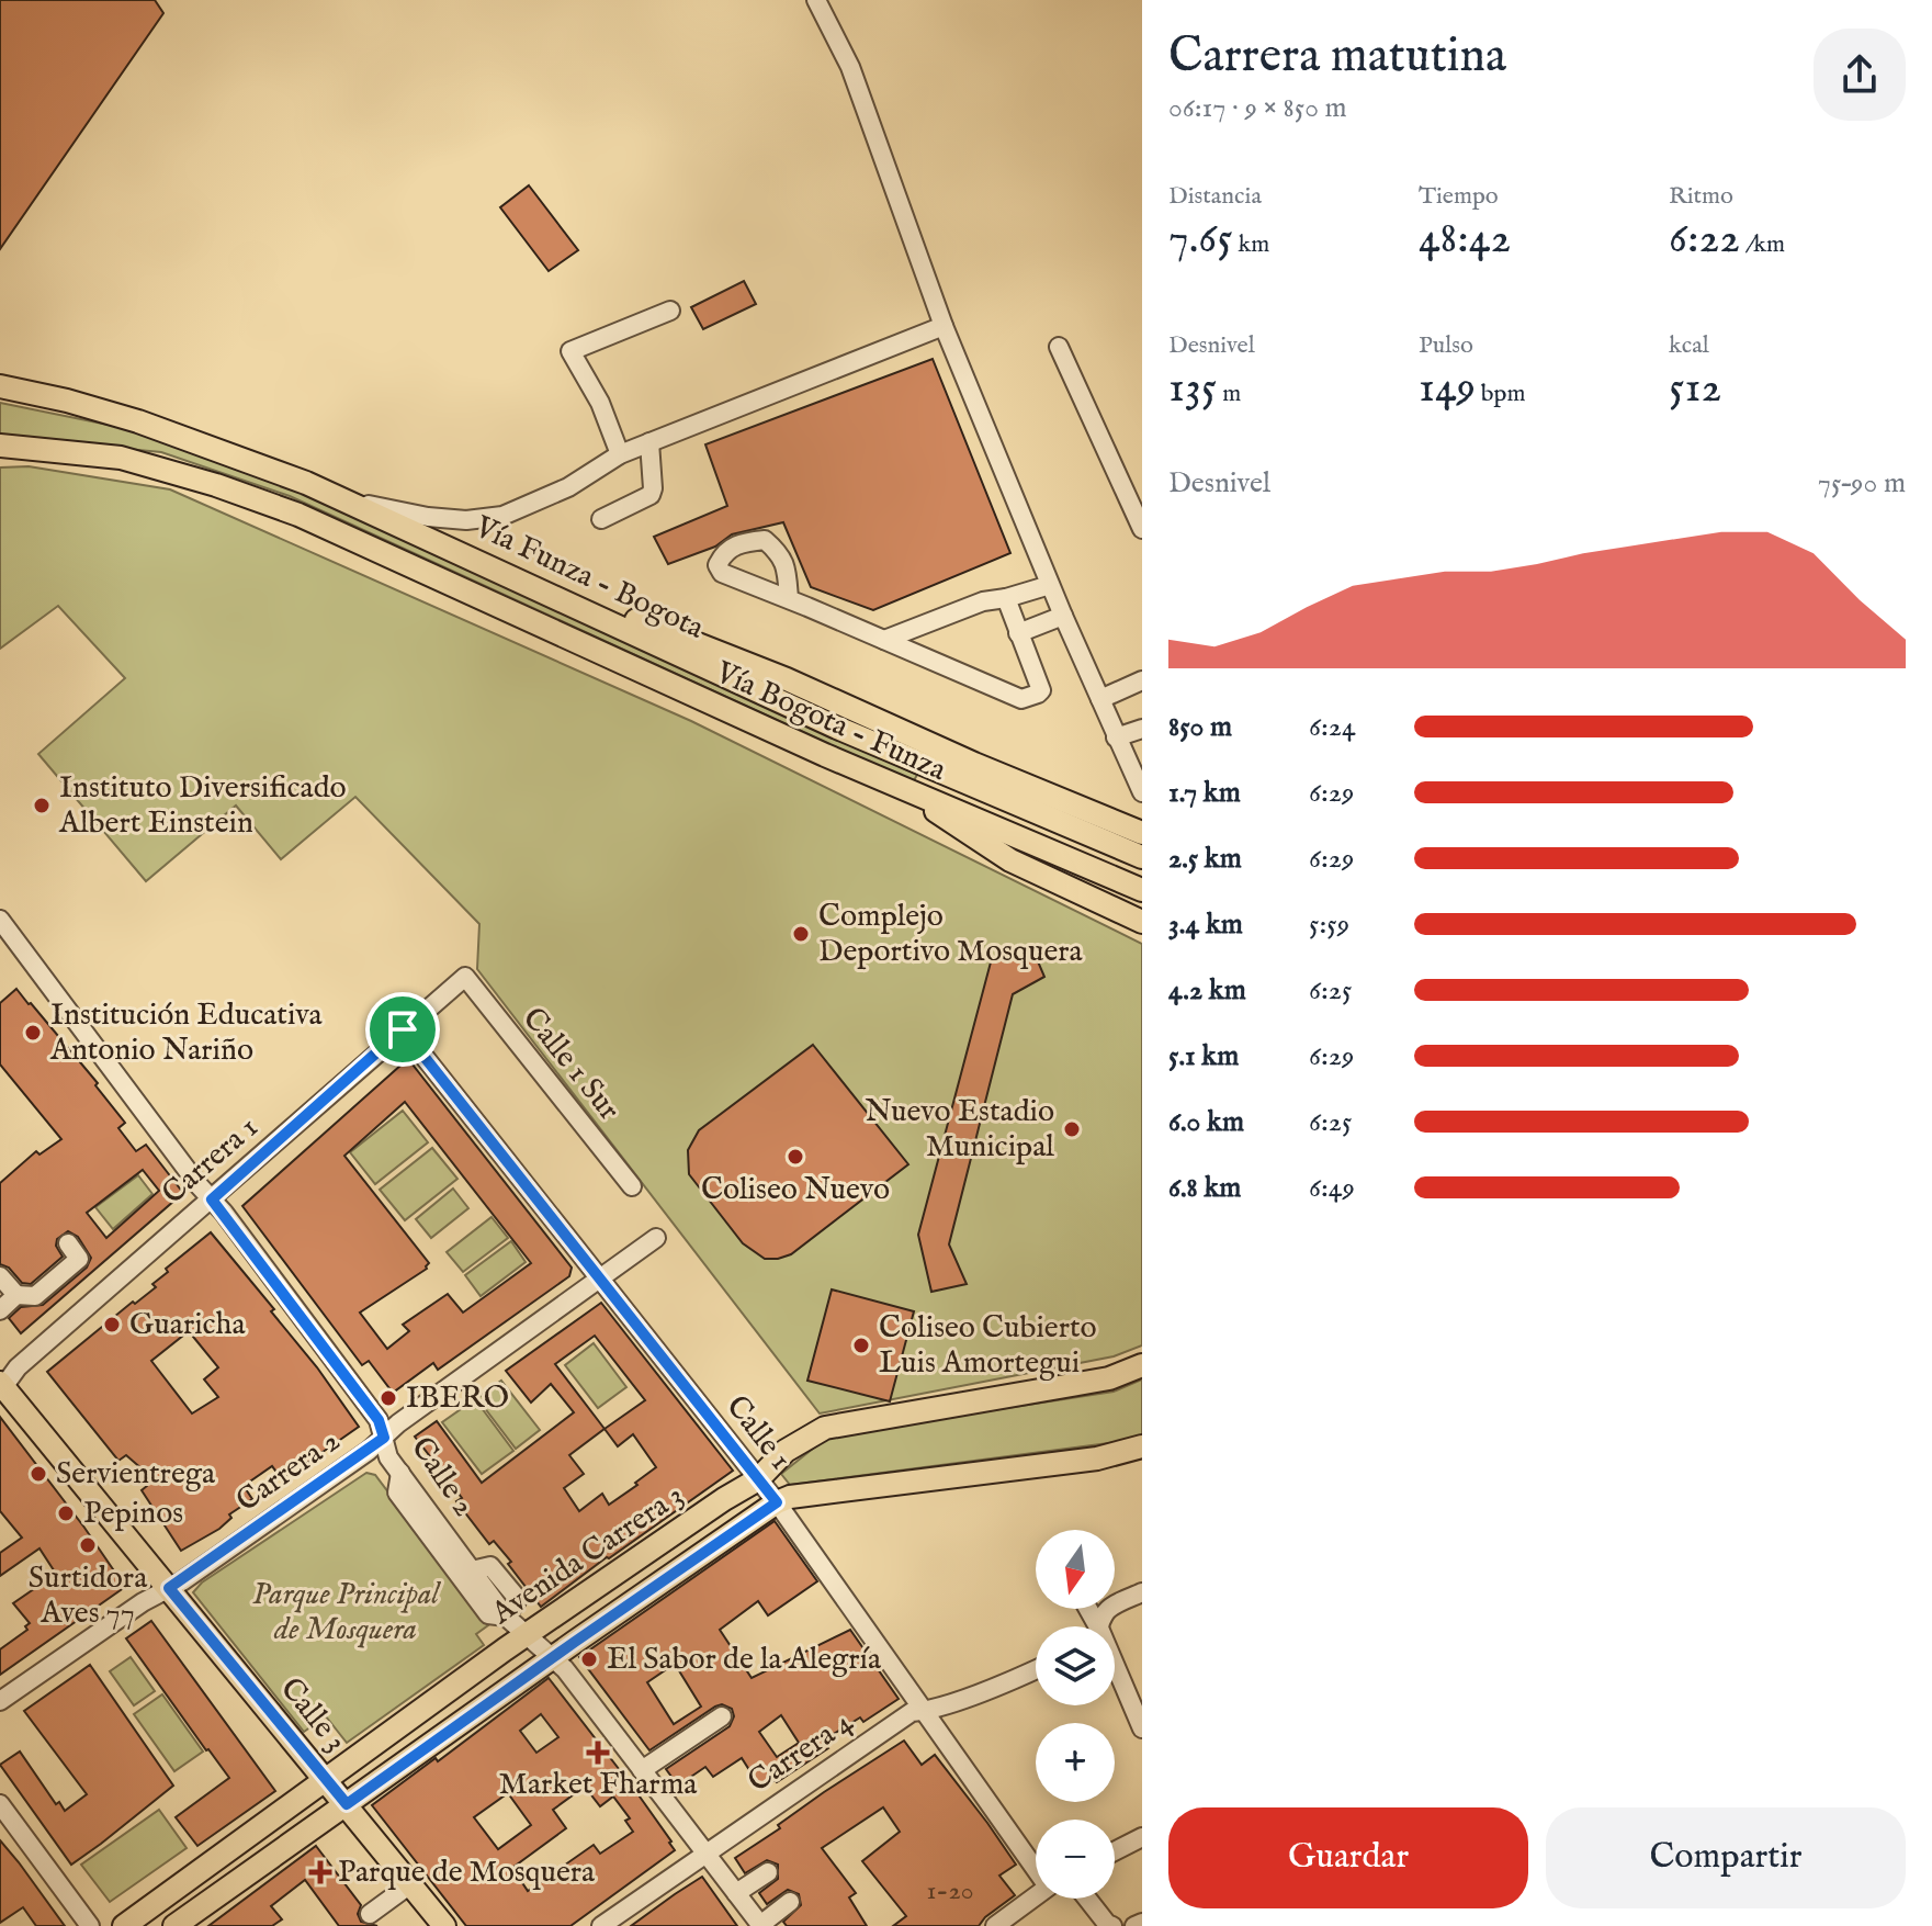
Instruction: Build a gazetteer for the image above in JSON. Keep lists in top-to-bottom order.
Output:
{
  "streets": {
    "main road": [
      "Vía Funza - Bogota",
      "Vía Bogota - Funza",
      "Avenida Carrera 3",
      "Calle 3"
    ],
    "street": [
      "Calle 1 Sur",
      "Carrera 1",
      "Calle 1",
      "Carrera 2",
      "Calle 2",
      "Carrera 4"
    ]
  },
  "crossings": [
    ["Calle 1 Sur", "Carrera 1"],
    ["Carrera 1", "Calle 1"],
    ["Carrera 1", "Calle 2"],
    ["Carrera 1", "Calle 3"],
    ["Calle 1", "Carrera 2"],
    ["Calle 1", "Avenida Carrera 3"],
    ["Calle 1", "Carrera 4"],
    ["Carrera 2", "Calle 2"],
    ["Carrera 2", "Calle 3"],
    ["Calle 2", "Avenida Carrera 3"],
    ["Calle 2", "Carrera 4"],
    ["Avenida Carrera 3", "Calle 3"]
  ],
  "parks": ["Parque Principal de Mosquera"],
  "places": {
    "other": [
      "Instituto Diversificado Albert Einstein",
      "Complejo Deportivo Mosquera",
      "Institución Educativa Antonio Nariño",
      "Nuevo Estadio Municipal",
      "Coliseo Nuevo",
      "Guaricha",
      "Coliseo Cubierto Luis Amortegui",
      "IBERO",
      "Servientrega",
      "Pepinos",
      "Surtidora Aves 77",
      "El Sabor de la Alegría"
    ],
    "health": ["Market Fharma", "Parque de Mosquera"]
  },
  "house_numbers": ["1-20"],
  "north": "bottom",
  "page": {
    "heading": ["Carrera matutina", "06:17 · 9 × 850 m"],
    "stats": [
      ["Distancia", "7.65 km"],
      ["Tiempo", "48:42"],
      ["Ritmo", "6:22 /km"],
      ["Desnivel", "135 m"],
      ["Pulso", "149 bpm"],
      ["kcal", "512"]
    ],
    "chart": ["Desnivel", "75–90 m"],
    "list": [
      {
        "name": "850 m",
        "note": "6:24"
      },
      {
        "name": "1.7 km",
        "note": "6:29"
      },
      {
        "name": "2.5 km",
        "note": "6:29"
      },
      {
        "name": "3.4 km",
        "note": "5:59"
      },
      {
        "name": "4.2 km",
        "note": "6:25"
      },
      {
        "name": "5.1 km",
        "note": "6:29"
      },
      {
        "name": "6.0 km",
        "note": "6:25"
      },
      {
        "name": "6.8 km",
        "note": "6:49"
      }
    ],
    "map_buttons": ["+", "−"],
    "buttons": ["Guardar", "Compartir"]
  }
}
